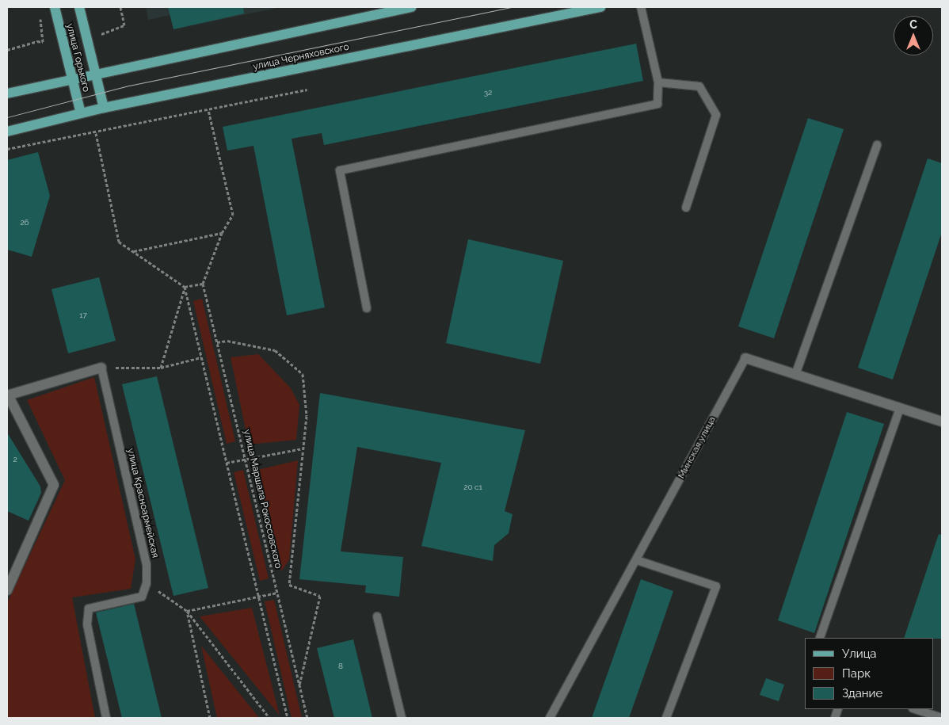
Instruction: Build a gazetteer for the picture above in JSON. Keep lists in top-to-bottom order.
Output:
{
  "streets": {
    "main road": ["улица Черняховского", "улица Горького"],
    "street": ["Минская улица"],
    "lane": ["улица Красноармейская"],
    "path": ["улица Маршала Рокоссовского"]
  },
  "crossings": [
    ["улица Черняховского", "улица Горького"]
  ],
  "house_numbers": [
    "32",
    "26",
    "17",
    "2",
    "20 с1",
    "8"
  ],
  "legend": ["Улица", "Парк", "Здание"],
  "north": "top"
}
